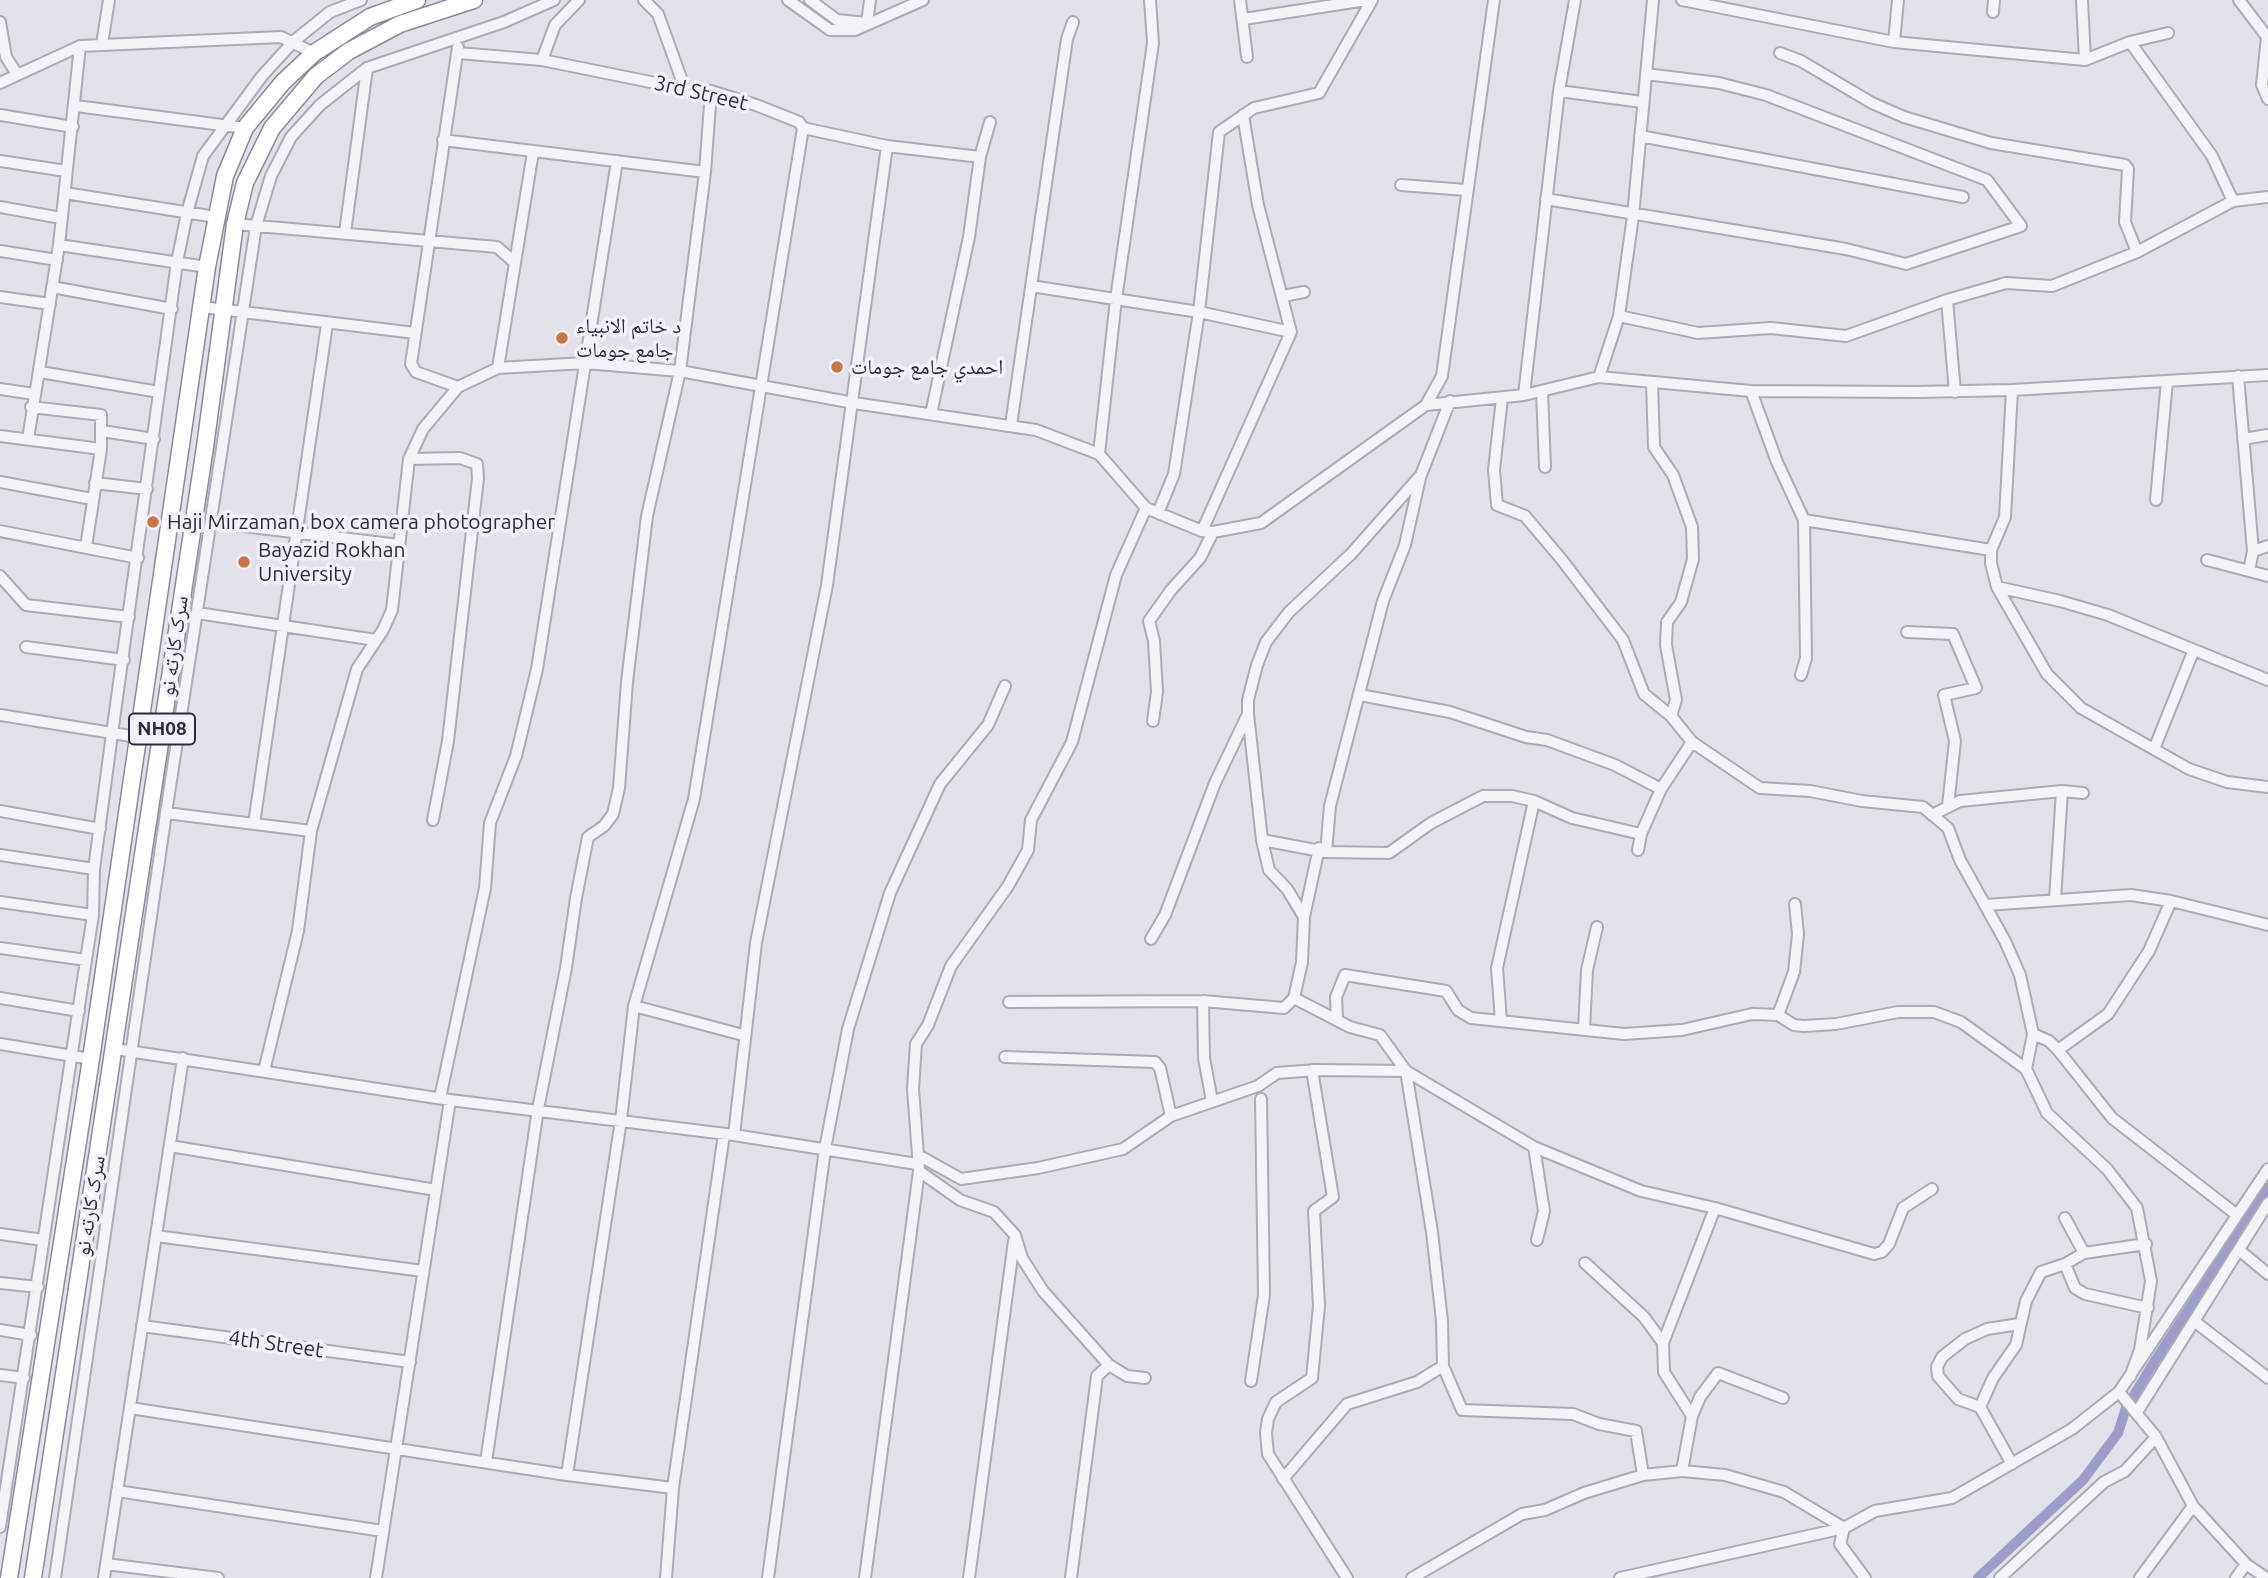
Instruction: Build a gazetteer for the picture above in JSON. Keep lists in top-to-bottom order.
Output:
{
  "streets": {
    "highway": ["سرک کارته نو", "NH08"],
    "street": ["3rd Street", "4th Street"]
  },
  "places": [
    "د خاتم الانبیاء جامع جومات",
    "احمدي جامع جومات",
    "Haji Mirzaman, box camera photographer",
    "Bayazid Rokhan University"
  ]
}
